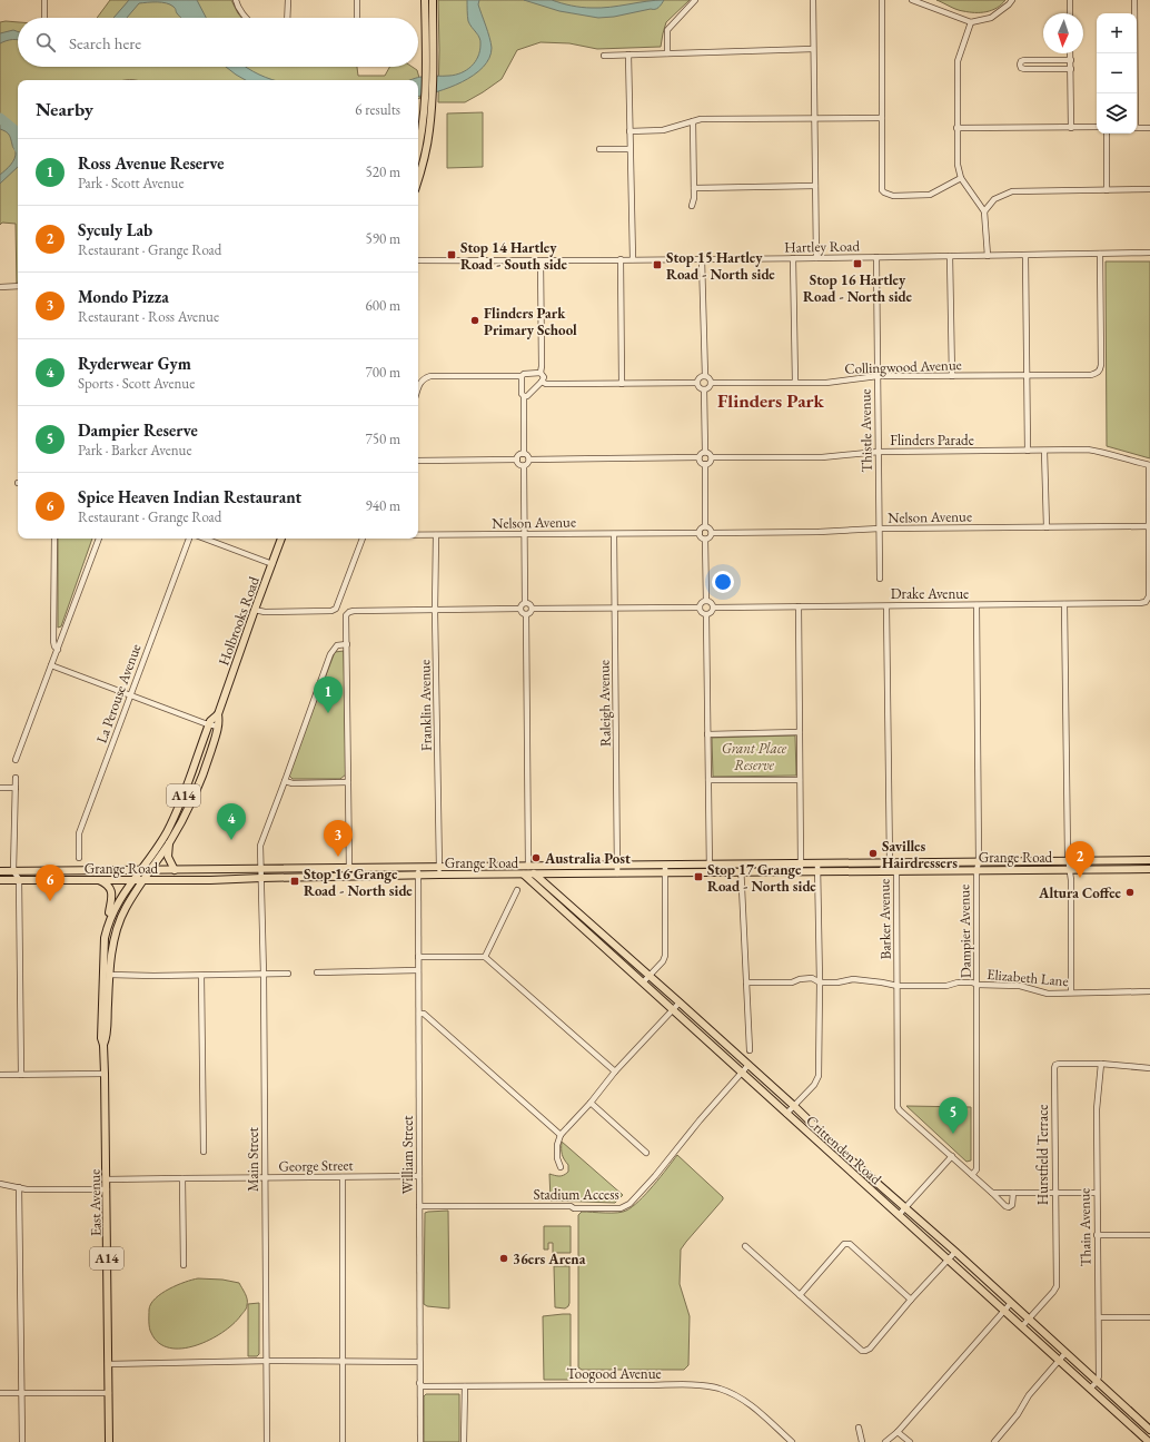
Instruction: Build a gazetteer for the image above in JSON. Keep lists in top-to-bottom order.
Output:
{
  "streets": {
    "main road": [
      "Holbrooks Road",
      "A14",
      "Grange Road",
      "Crittenden Road",
      "East Avenue"
    ],
    "street": [
      "Hartley Road",
      "Collingwood Avenue",
      "Thistle Avenue",
      "Flinders Parade",
      "Nelson Avenue",
      "Drake Avenue",
      "La Perouse Avenue",
      "Raleigh Avenue",
      "Franklin Avenue",
      "Barker Avenue",
      "Dampier Avenue",
      "Elizabeth Lane",
      "William Street",
      "Hurstfield Terrace",
      "Main Street",
      "George Street",
      "Stadium Access",
      "Thain Avenue",
      "Toogood Avenue"
    ]
  },
  "crossings": [
    ["Hartley Road", "Collingwood Avenue"],
    ["Hartley Road", "Thistle Avenue"],
    ["Collingwood Avenue", "Thistle Avenue"],
    ["Thistle Avenue", "Flinders Parade"],
    ["Thistle Avenue", "Nelson Avenue"],
    ["Nelson Avenue", "Drake Avenue"],
    ["Nelson Avenue", "Raleigh Avenue"],
    ["Nelson Avenue", "Franklin Avenue"],
    ["Drake Avenue", "Barker Avenue"],
    ["Drake Avenue", "Dampier Avenue"],
    ["Holbrooks Road", "Grange Road"],
    ["Holbrooks Road", "East Avenue"],
    ["Raleigh Avenue", "Grange Road"],
    ["Franklin Avenue", "Grange Road"],
    ["Grange Road", "Barker Avenue"],
    ["Grange Road", "Dampier Avenue"],
    ["Grange Road", "Crittenden Road"],
    ["Grange Road", "William Street"],
    ["Grange Road", "Main Street"],
    ["Grange Road", "East Avenue"],
    ["Barker Avenue", "Dampier Avenue"],
    ["Barker Avenue", "Elizabeth Lane"],
    ["Dampier Avenue", "Elizabeth Lane"],
    ["Crittenden Road", "Hurstfield Terrace"],
    ["Crittenden Road", "Stadium Access"],
    ["Crittenden Road", "Thain Avenue"],
    ["William Street", "George Street"],
    ["William Street", "Stadium Access"],
    ["William Street", "Toogood Avenue"],
    ["Hurstfield Terrace", "Thain Avenue"],
    ["Main Street", "George Street"],
    ["George Street", "East Avenue"]
  ],
  "districts": ["Flinders Park"],
  "parks": ["Grant Place Reserve"],
  "places": {
    "transit": [
      "Stop 14 Hartley Road - South side",
      "Stop 16 Hartley Road - North side",
      "Stop 15 Hartley Road - North side",
      "Stop 17 Grange Road - North side",
      "Stop 16 Grange Road - North side"
    ],
    "other": [
      "Flinders Park Primary School",
      "Savilles Hairdressers",
      "Australia Post",
      "Altura Coffee",
      "36ers Arena"
    ]
  },
  "north": "bottom",
  "page": {
    "map_buttons": ["+", "−"],
    "search": "Search here",
    "heading": ["Nearby", "6 results"],
    "list": [
      {
        "mark": "1",
        "name": "Ross Avenue Reserve",
        "note": "Park · Scott Avenue",
        "value": "520 m"
      },
      {
        "mark": "2",
        "name": "Syculy Lab",
        "note": "Restaurant · Grange Road",
        "value": "590 m"
      },
      {
        "mark": "3",
        "name": "Mondo Pizza",
        "note": "Restaurant · Ross Avenue",
        "value": "600 m"
      },
      {
        "mark": "4",
        "name": "Ryderwear Gym",
        "note": "Sports · Scott Avenue",
        "value": "700 m"
      },
      {
        "mark": "5",
        "name": "Dampier Reserve",
        "note": "Park · Barker Avenue",
        "value": "750 m"
      },
      {
        "mark": "6",
        "name": "Spice Heaven Indian Restaurant",
        "note": "Restaurant · Grange Road",
        "value": "940 m"
      }
    ],
    "pins": [
      "1",
      "4",
      "3",
      "2",
      "6",
      "5"
    ]
  }
}
